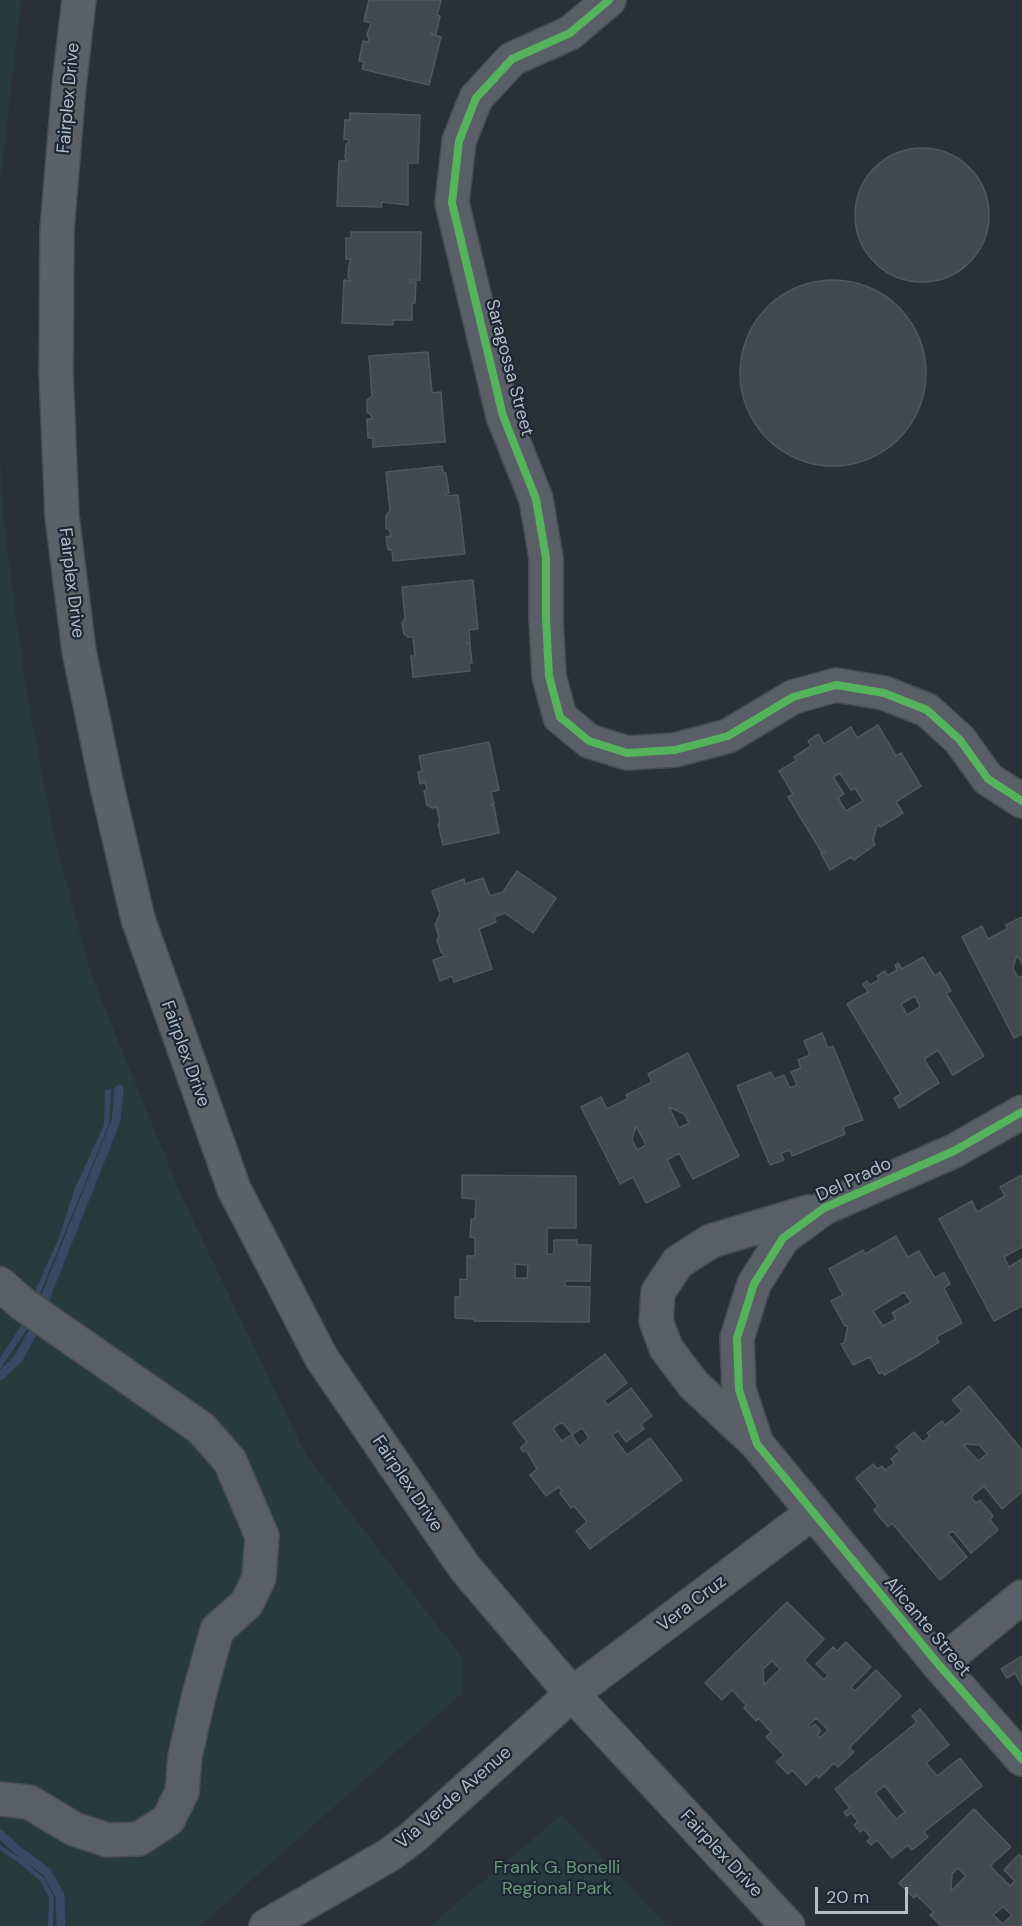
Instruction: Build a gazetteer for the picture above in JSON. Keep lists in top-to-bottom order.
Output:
{
  "streets": {
    "main road": ["Fairplex Drive", "Via Verde Avenue"],
    "street": [
      "Saragossa Street",
      "Del Prado",
      "Vera Cruz",
      "Alicante Street"
    ]
  },
  "crossings": [
    ["Fairplex Drive", "Vera Cruz"],
    ["Fairplex Drive", "Via Verde Avenue"],
    ["Del Prado", "Vera Cruz"],
    ["Del Prado", "Alicante Street"],
    ["Vera Cruz", "Alicante Street"],
    ["Vera Cruz", "Via Verde Avenue"]
  ],
  "parks": ["Frank G. Bonelli Regional Park"],
  "scale_bar": "20 m"
}
